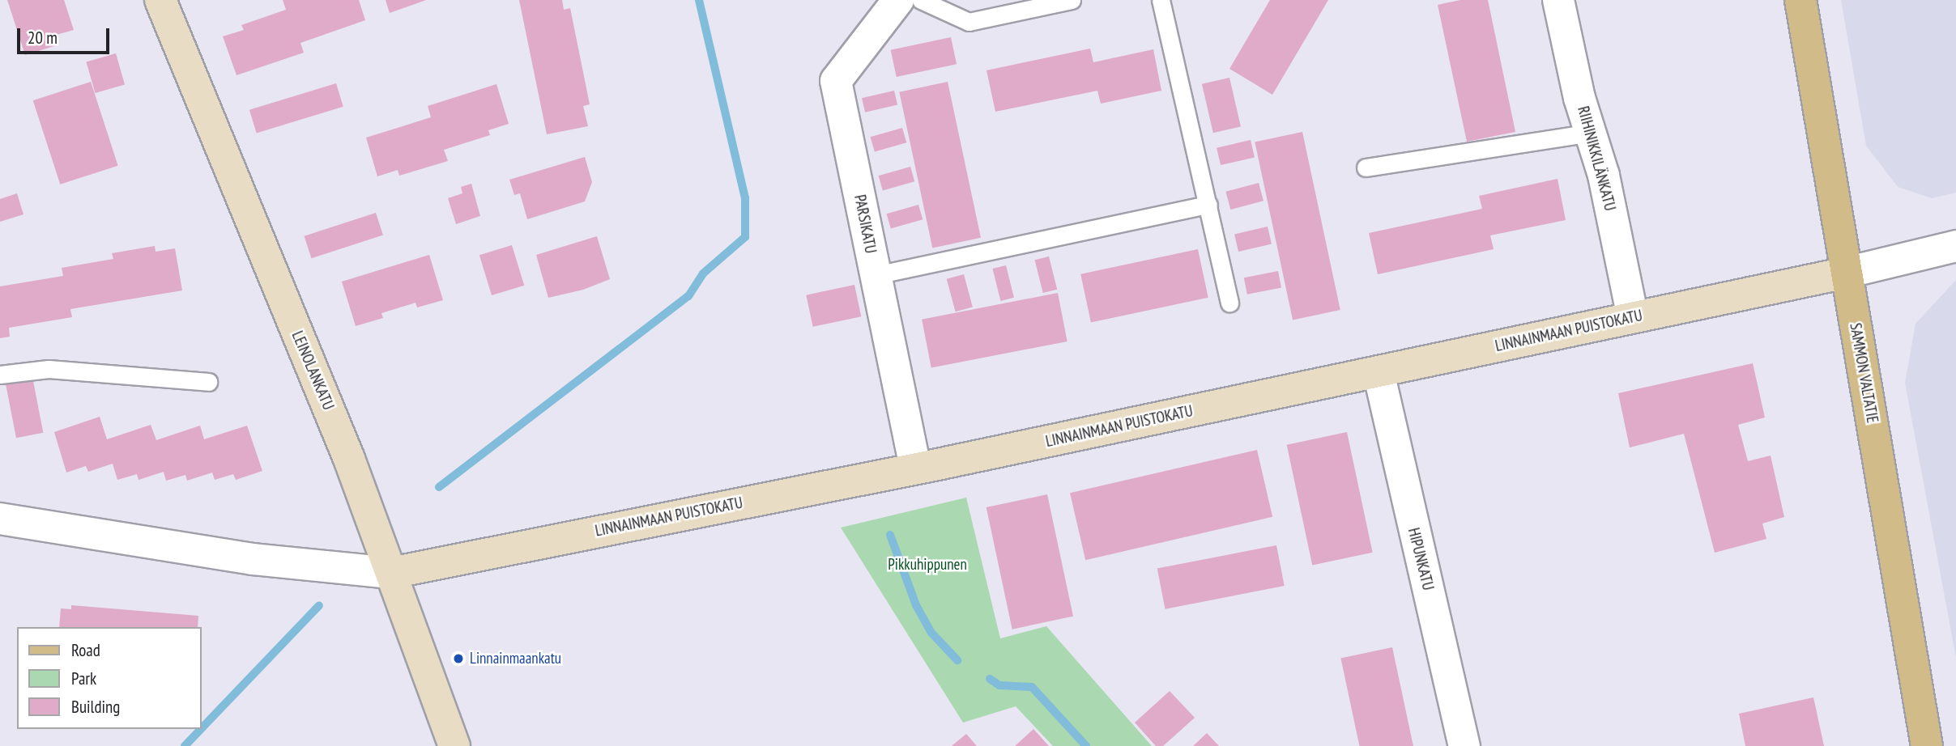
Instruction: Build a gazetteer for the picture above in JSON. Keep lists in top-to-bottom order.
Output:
{
  "streets": {
    "main road": ["SAMMON VALTATIE"],
    "street": [
      "RIIHINIKKILÄNKATU",
      "PARSIKATU",
      "LINNAINMAAN PUISTOKATU",
      "LEINOLANKATU",
      "HIPUNKATU"
    ]
  },
  "crossings": [
    ["RIIHINIKKILÄNKATU", "LINNAINMAAN PUISTOKATU"],
    ["PARSIKATU", "LINNAINMAAN PUISTOKATU"],
    ["LINNAINMAAN PUISTOKATU", "LEINOLANKATU"],
    ["LINNAINMAAN PUISTOKATU", "SAMMON VALTATIE"],
    ["LINNAINMAAN PUISTOKATU", "HIPUNKATU"]
  ],
  "parks": ["Pikkuhippunen"],
  "places": ["Linnainmaankatu"],
  "legend": ["Road", "Park", "Building"],
  "scale_bar": "20 m"
}
